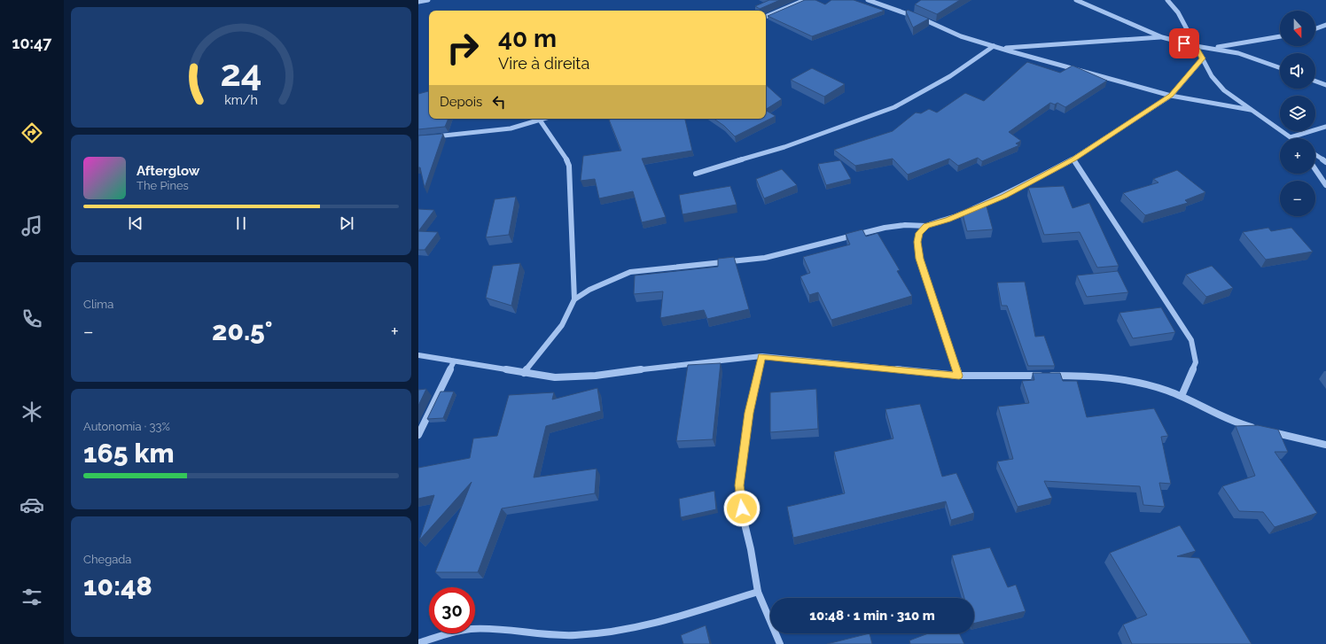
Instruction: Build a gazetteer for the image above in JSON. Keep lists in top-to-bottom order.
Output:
{
  "north": "bottom",
  "page": {
    "tabs": "10:47",
    "map_buttons": ["+", "−"],
    "turn": ["40 m", "Vire à direita"],
    "then": "Depois",
    "song": ["Afterglow", "The Pines"],
    "tile": [
      "Clima",
      ["Autonomia · 33%", "165 km"],
      ["Chegada", "10:48"]
    ],
    "heat": ["−", "20.5°", "+"],
    "limit": "30",
    "trip": "10:48 · 1 min · 310 m",
    "gauge": ["24", "km/h"]
  }
}
